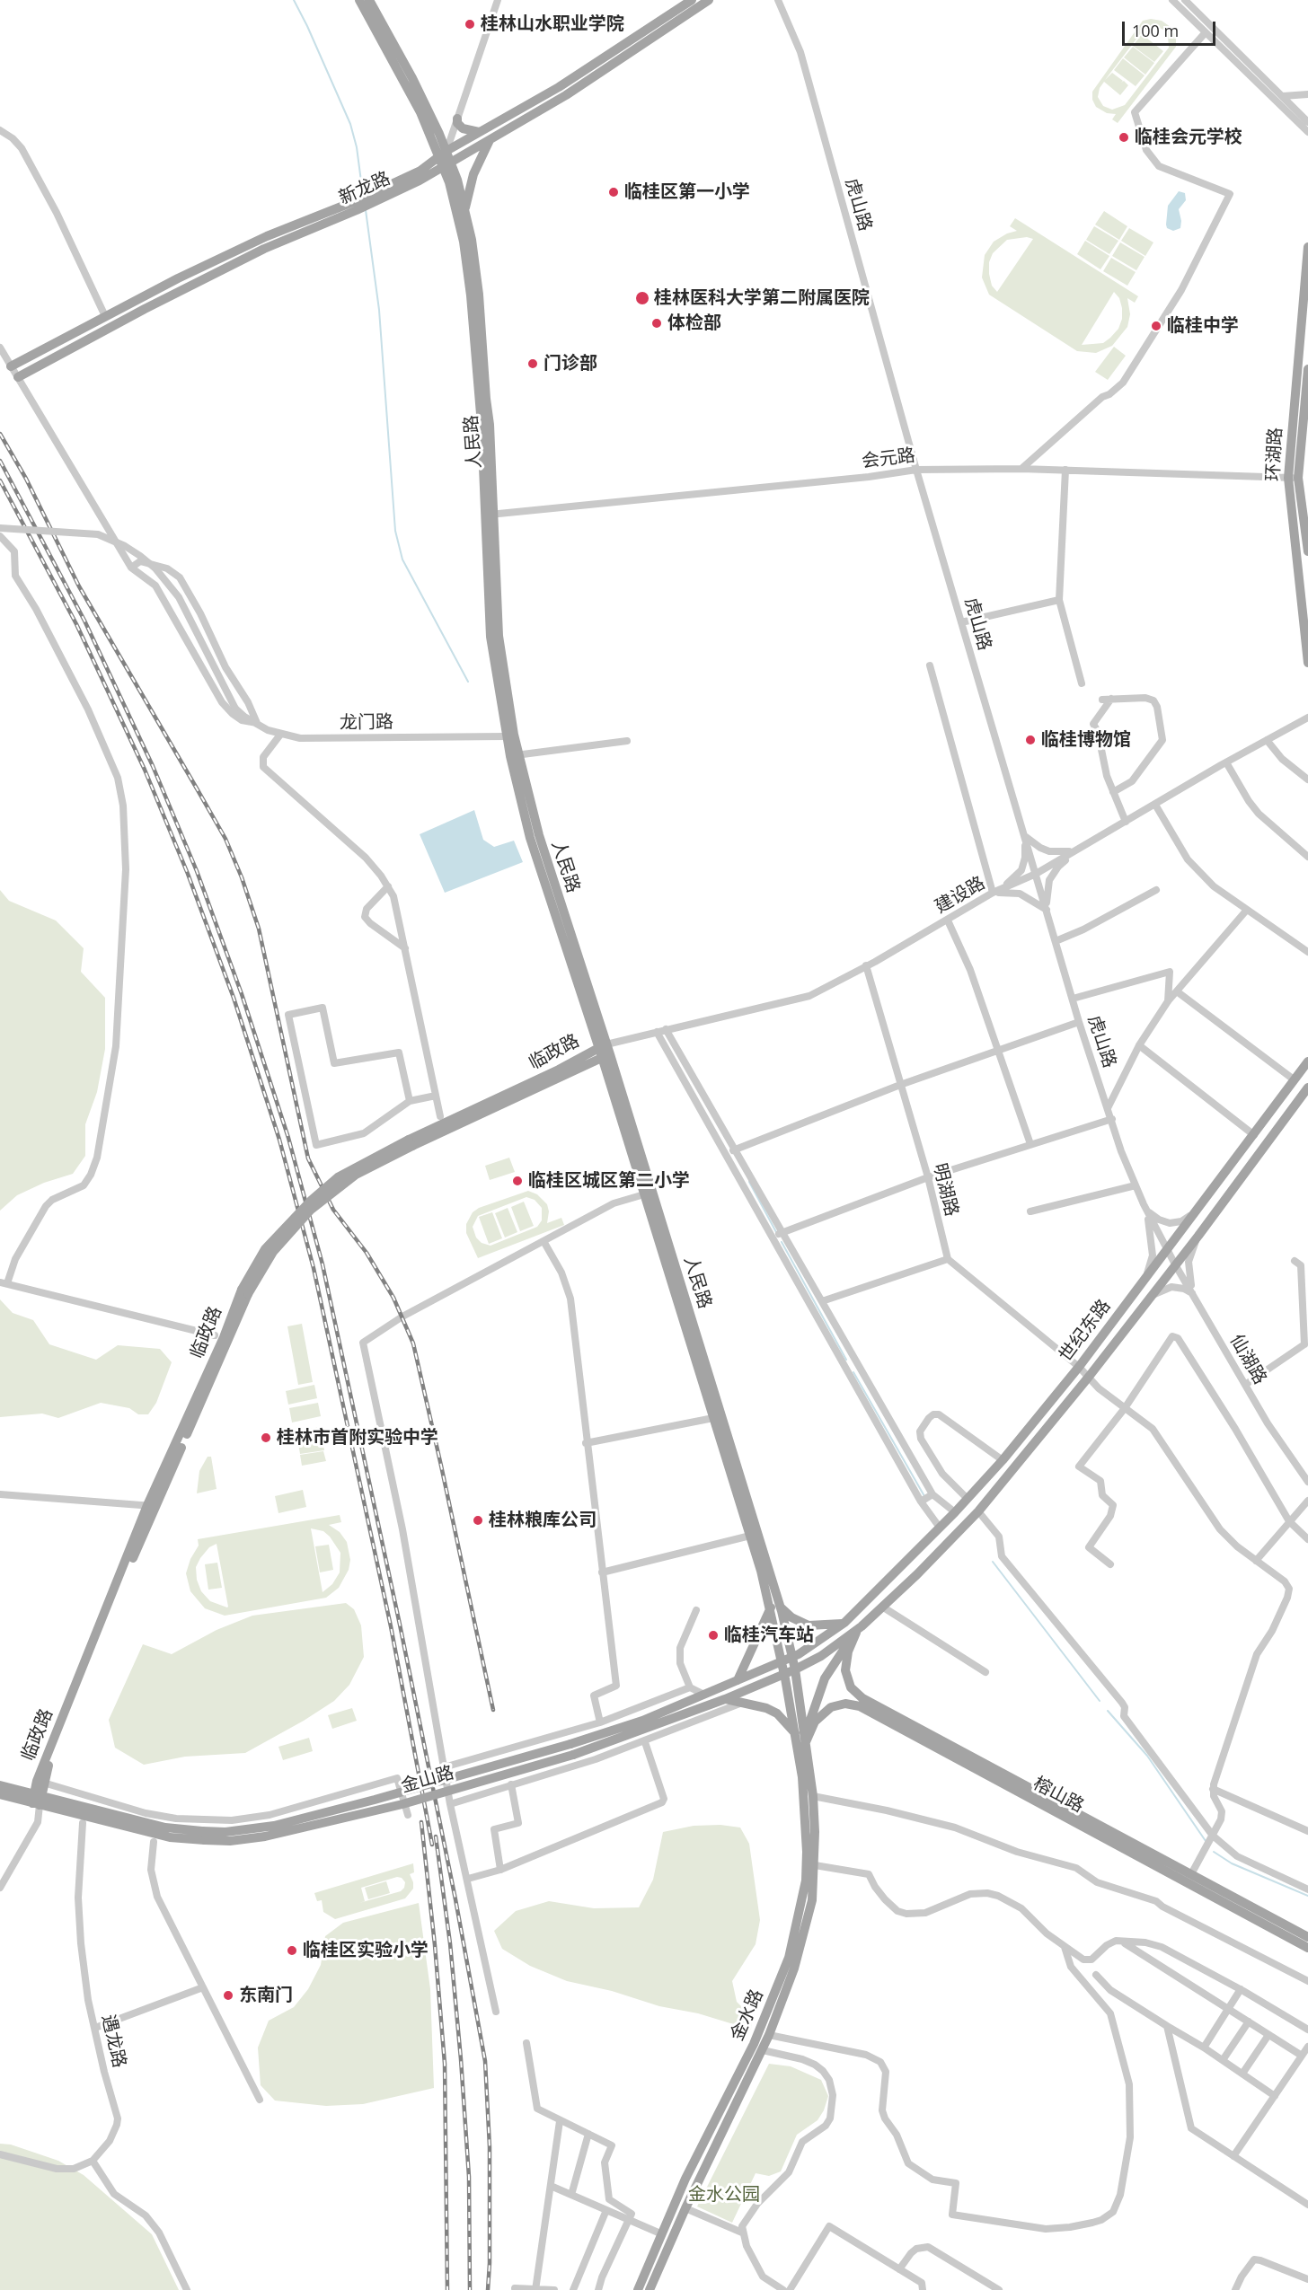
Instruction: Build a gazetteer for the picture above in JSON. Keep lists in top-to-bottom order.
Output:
{
  "streets": {
    "main road": [
      "新龙路",
      "人民路",
      "环湖路",
      "临政路",
      "世纪东路",
      "金山路",
      "榕山路",
      "金水路"
    ],
    "street": [
      "虎山路",
      "会元路",
      "龙门路",
      "建设路",
      "明湖路",
      "仙湖路",
      "遇龙路"
    ]
  },
  "crossings": [
    ["新龙路", "人民路"],
    ["虎山路", "会元路"],
    ["虎山路", "建设路"],
    ["虎山路", "世纪东路"],
    ["虎山路", "仙湖路"],
    ["人民路", "会元路"],
    ["人民路", "龙门路"],
    ["人民路", "建设路"],
    ["人民路", "临政路"],
    ["环湖路", "会元路"],
    ["建设路", "临政路"],
    ["建设路", "明湖路"],
    ["临政路", "金山路"],
    ["世纪东路", "仙湖路"],
    ["世纪东路", "金山路"],
    ["世纪东路", "榕山路"],
    ["金山路", "榕山路"],
    ["金山路", "金水路"],
    ["榕山路", "金水路"]
  ],
  "parks": ["金水公园"],
  "places": [
    "桂林山水职业学院",
    "临桂会元学校",
    "临桂区第一小学",
    "桂林医科大学第二附属医院",
    "体检部",
    "临桂中学",
    "门诊部",
    "临桂博物馆",
    "临桂区城区第二小学",
    "桂林市首附实验中学",
    "桂林粮库公司",
    "临桂汽车站",
    "临桂区实验小学",
    "东南门"
  ],
  "scale_bar": "100 m"
}
